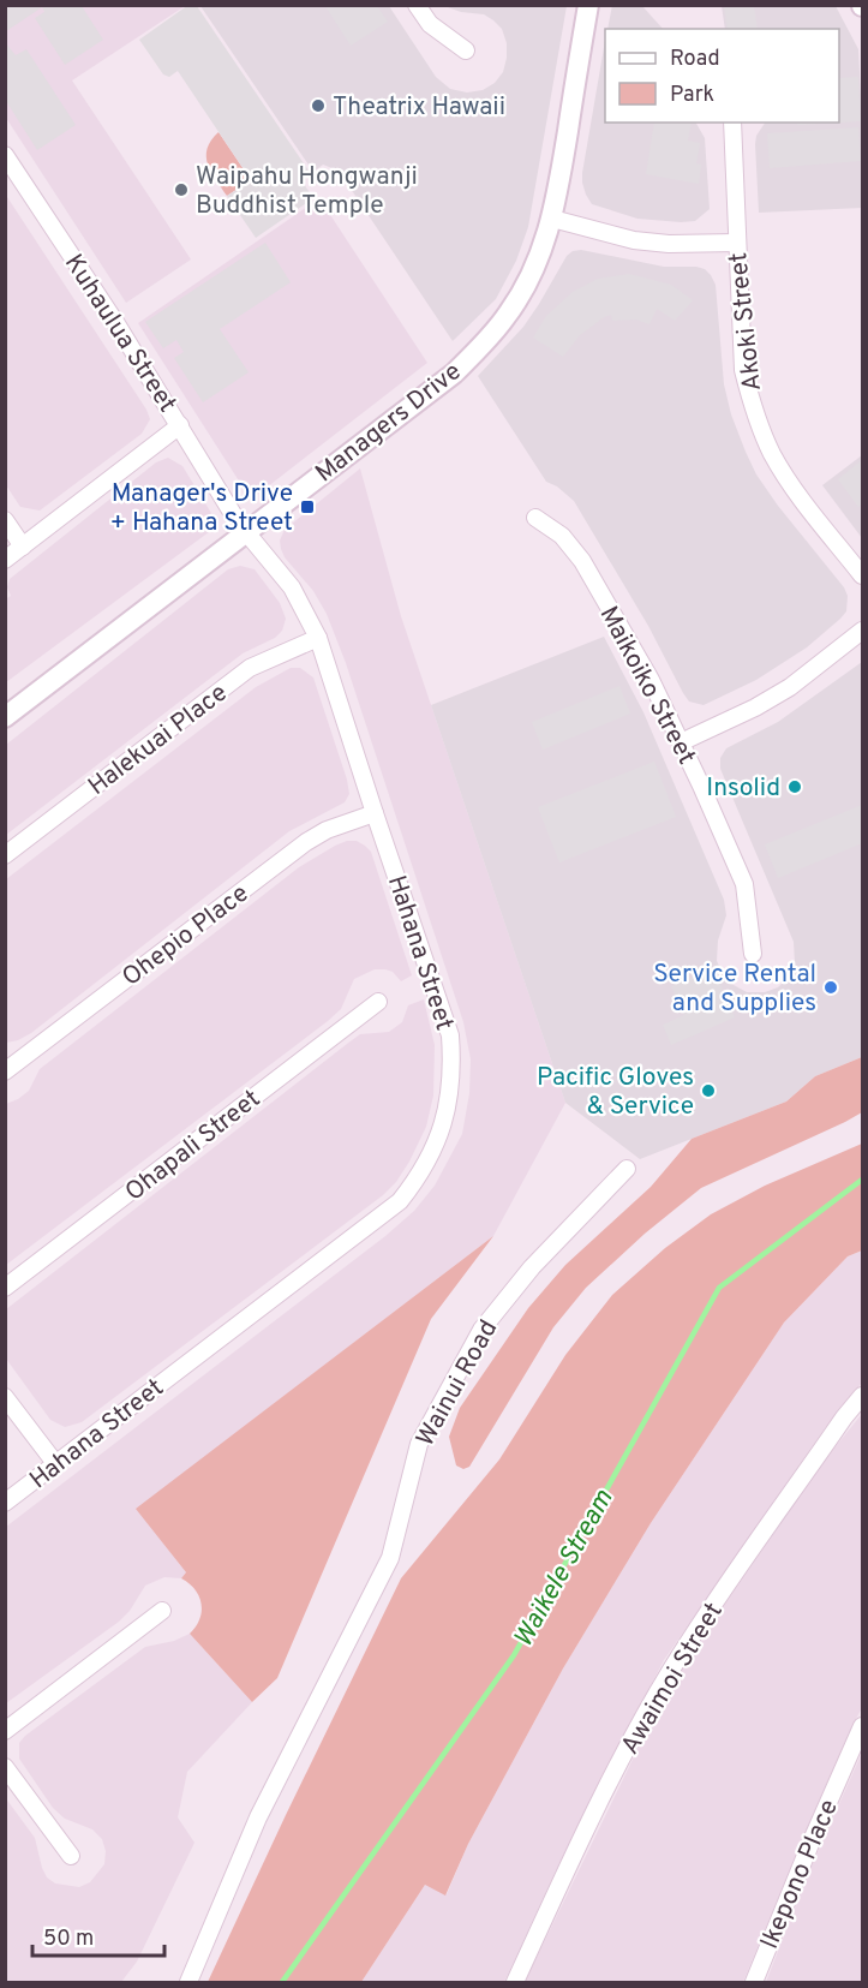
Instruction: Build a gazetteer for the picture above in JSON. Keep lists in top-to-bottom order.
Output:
{
  "streets": {
    "street": [
      "Akoki Street",
      "Kuhaulua Street",
      "Managers Drive",
      "Maikoiko Street",
      "Halekuai Place",
      "Ohepio Place",
      "Hahana Street",
      "Ohapali Street",
      "Wainui Road",
      "Awaimoi Street",
      "Ikepono Place"
    ]
  },
  "crossings": [
    ["Managers Drive", "Hahana Street"],
    ["Halekuai Place", "Hahana Street"],
    ["Ohepio Place", "Hahana Street"]
  ],
  "water": ["Waikele Stream"],
  "places": {
    "other": [
      "Theatrix Hawaii",
      "Waipahu Hongwanji Buddhist Temple",
      "Insolid",
      "Service Rental and Supplies",
      "Pacific Gloves & Service"
    ],
    "transit": ["Manager's Drive + Hahana Street"]
  },
  "legend": ["Road", "Park"],
  "scale_bar": "50 m"
}
